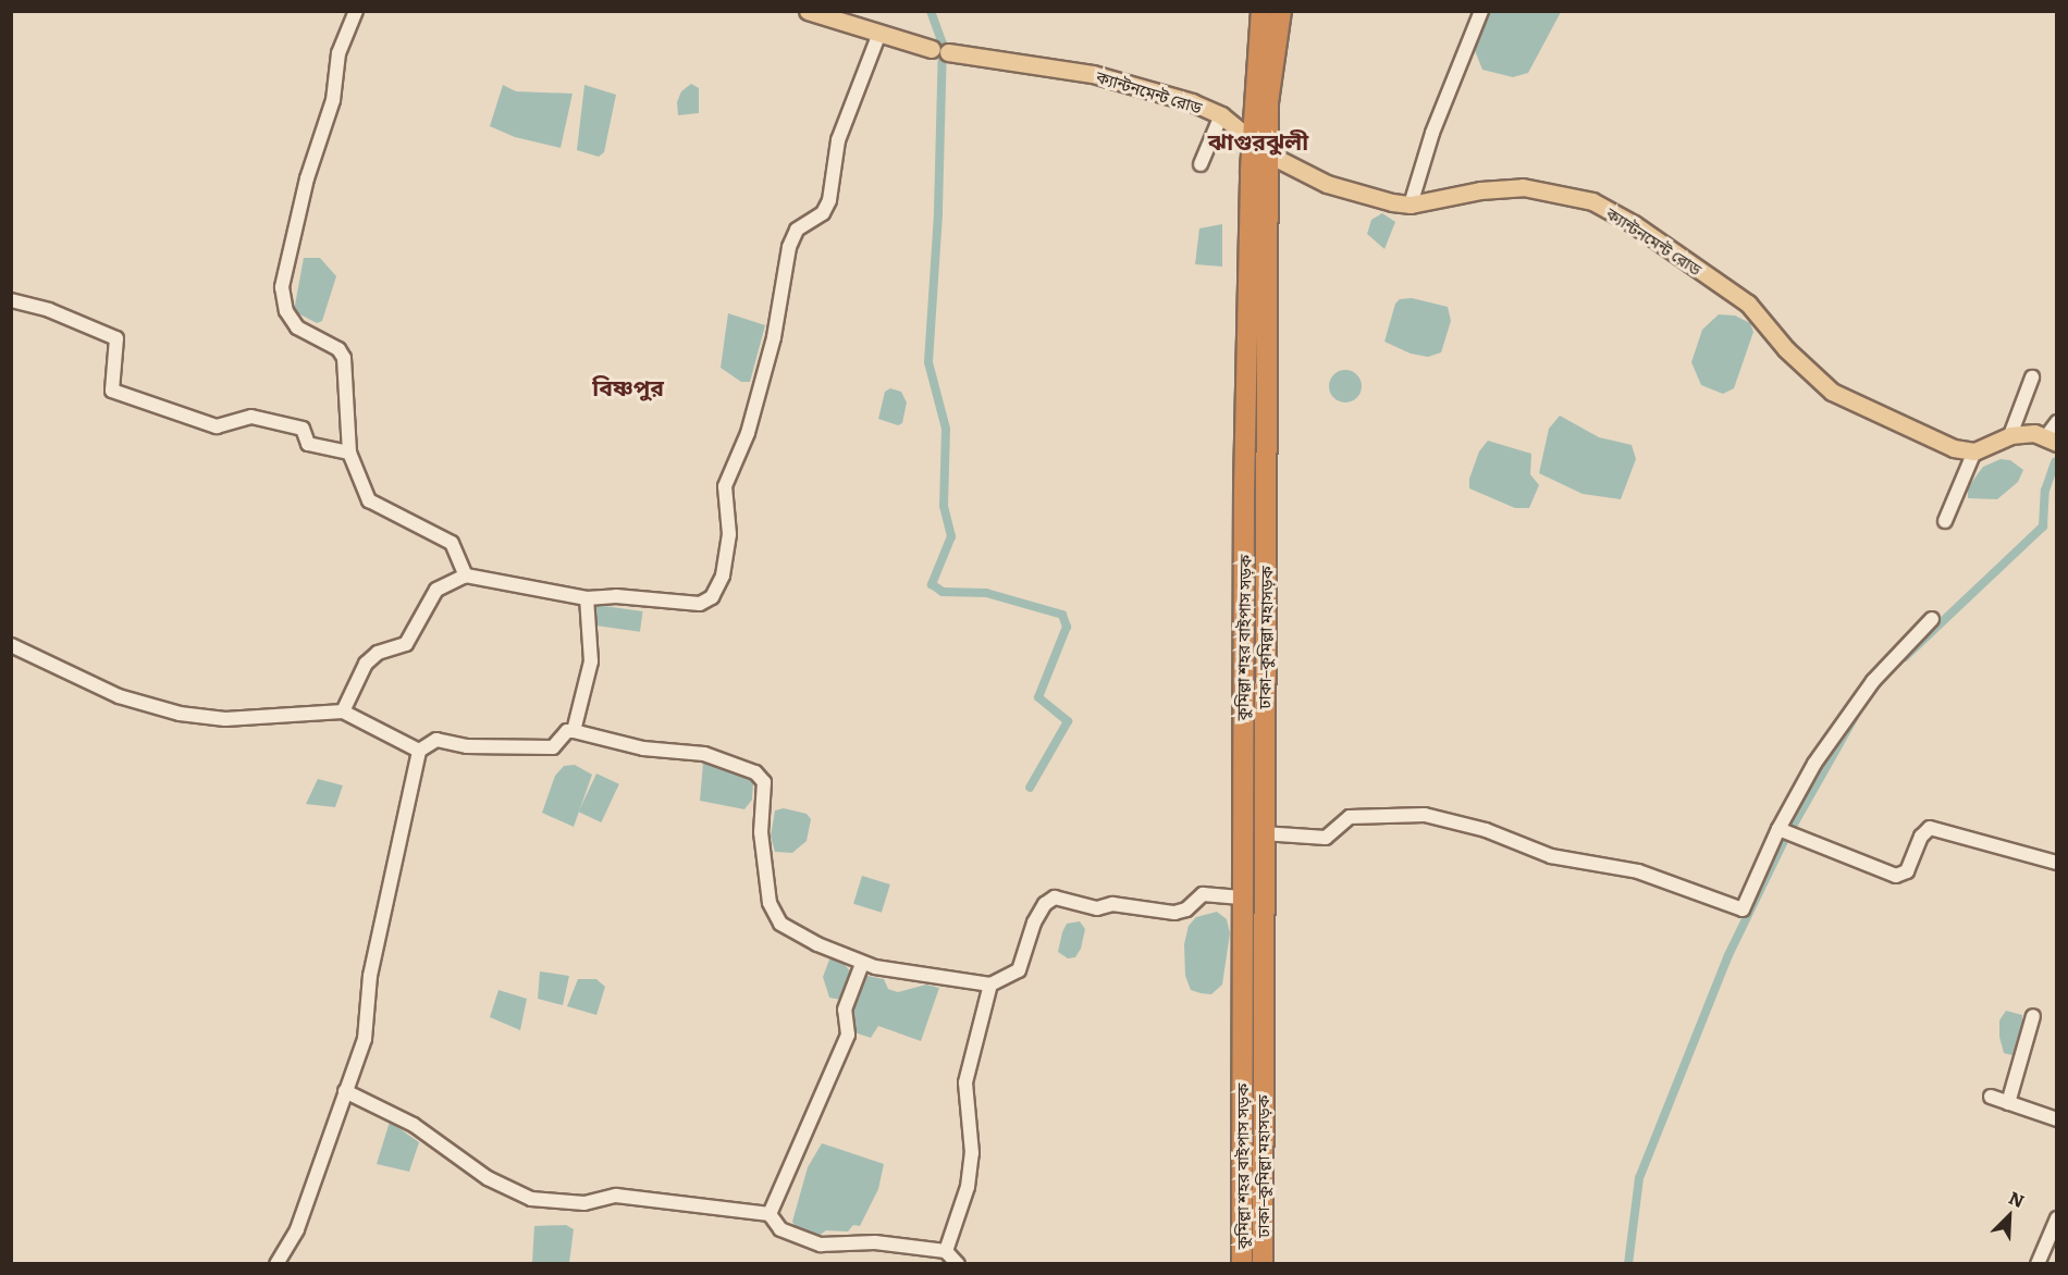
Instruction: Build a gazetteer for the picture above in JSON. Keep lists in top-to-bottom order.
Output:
{
  "streets": {
    "highway": ["কুমিল্লা শহর বাইপাস সড়ক", "ঢাকা–কুমিল্লা মহাসড়ক"],
    "main road": ["ক্যান্টনমেন্ট রোড"]
  },
  "crossings": [
    ["ক্যান্টনমেন্ট রোড", "কুমিল্লা শহর বাইপাস সড়ক"],
    ["ক্যান্টনমেন্ট রোড", "ঢাকা–কুমিল্লা মহাসড়ক"]
  ],
  "districts": ["ঝাগুরঝুলী", "বিষ্ণপুর"],
  "north": "top right"
}
